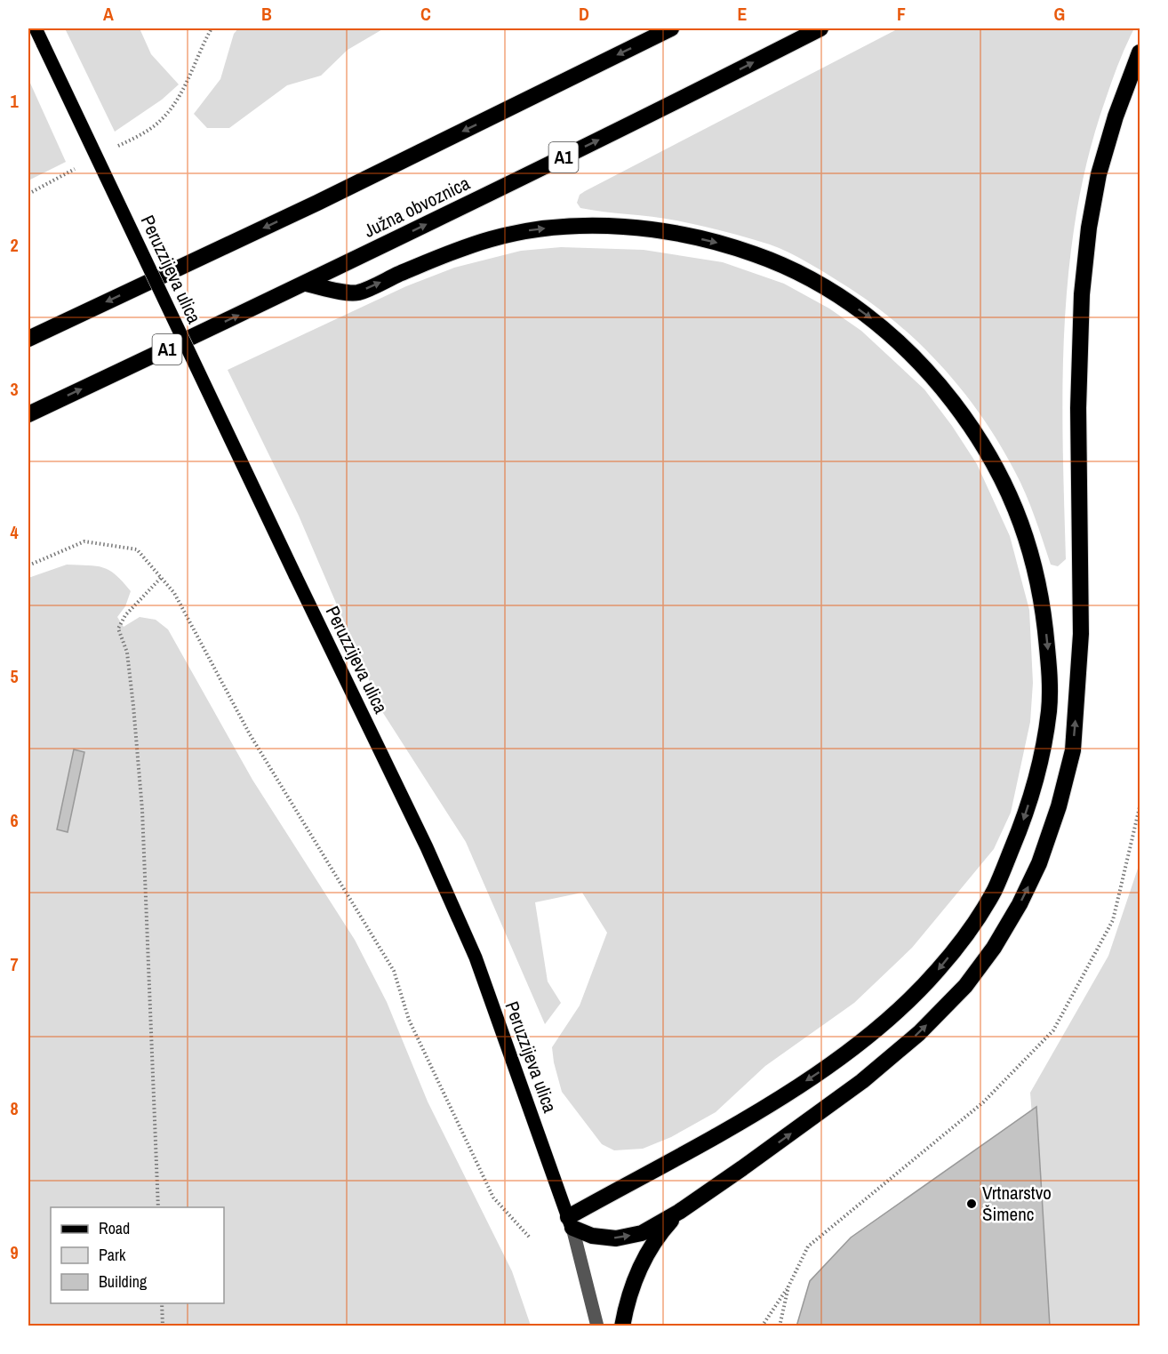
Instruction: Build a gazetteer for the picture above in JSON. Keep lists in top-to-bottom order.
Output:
{
  "streets": {
    "highway": ["A1", "Južna obvoznica"],
    "main road": ["Peruzzijeva ulica"]
  },
  "places": ["Vrtnarstvo Šimenc"],
  "legend": ["Road", "Park", "Building"],
  "grid": {
    "columns": [
      "A",
      "B",
      "C",
      "D",
      "E",
      "F",
      "G"
    ],
    "rows": [
      "1",
      "2",
      "3",
      "4",
      "5",
      "6",
      "7",
      "8",
      "9"
    ]
  }
}
